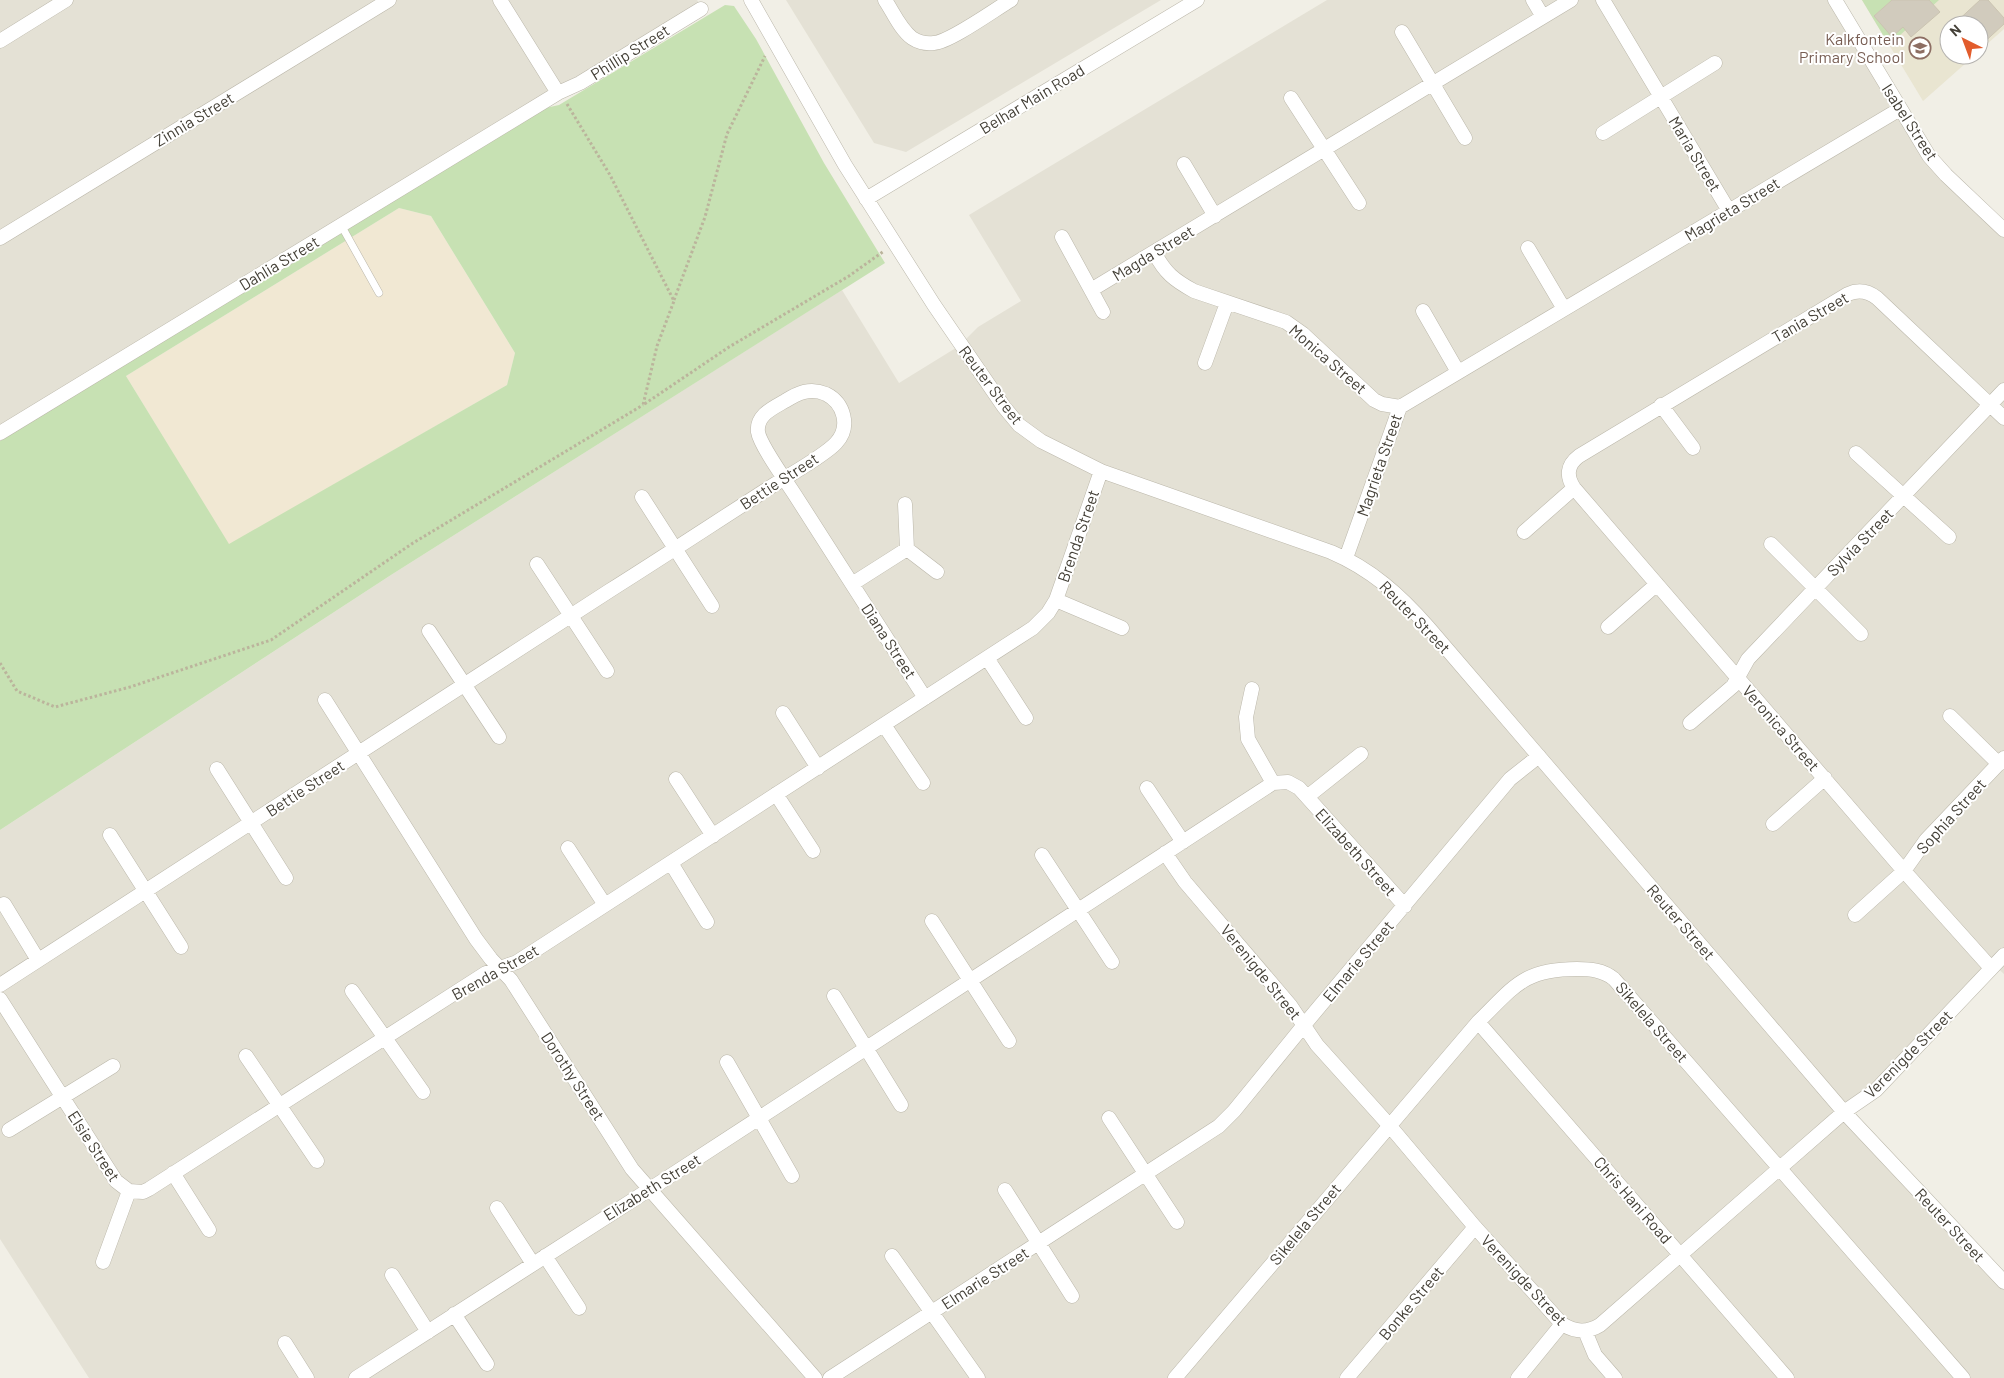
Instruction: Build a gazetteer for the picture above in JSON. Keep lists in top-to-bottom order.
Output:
{
  "streets": {
    "street": [
      "Phillip Street",
      "Belhar Main Road",
      "Zinnia Street",
      "Isabel Street",
      "Maria Street",
      "Magrieta Street",
      "Magda Street",
      "Dahlia Street",
      "Tania Street",
      "Monica Street",
      "Reuter Street",
      "Bettie Street",
      "Brenda Street",
      "Sylvia Street",
      "Diana Street",
      "Veronica Street",
      "Sophia Street",
      "Elizabeth Street",
      "Elmarie Street",
      "Verenigde Street",
      "Sikelela Street",
      "Dorothy Street",
      "Elsie Street",
      "Chris Hani Road",
      "Bonke Street"
    ]
  },
  "crossings": [
    ["Phillip Street", "Dahlia Street"],
    ["Belhar Main Road", "Reuter Street"],
    ["Isabel Street", "Magrieta Street"],
    ["Maria Street", "Magrieta Street"],
    ["Magrieta Street", "Monica Street"],
    ["Magrieta Street", "Reuter Street"],
    ["Magda Street", "Monica Street"],
    ["Tania Street", "Sylvia Street"],
    ["Tania Street", "Veronica Street"],
    ["Reuter Street", "Brenda Street"],
    ["Reuter Street", "Elmarie Street"],
    ["Reuter Street", "Verenigde Street"],
    ["Bettie Street", "Diana Street"],
    ["Bettie Street", "Dorothy Street"],
    ["Brenda Street", "Diana Street"],
    ["Brenda Street", "Dorothy Street"],
    ["Brenda Street", "Elsie Street"],
    ["Sylvia Street", "Veronica Street"],
    ["Veronica Street", "Sophia Street"],
    ["Veronica Street", "Verenigde Street"],
    ["Elizabeth Street", "Elmarie Street"],
    ["Elizabeth Street", "Verenigde Street"],
    ["Elizabeth Street", "Dorothy Street"],
    ["Elmarie Street", "Verenigde Street"],
    ["Verenigde Street", "Sikelela Street"],
    ["Verenigde Street", "Chris Hani Road"],
    ["Verenigde Street", "Bonke Street"],
    ["Sikelela Street", "Chris Hani Road"]
  ],
  "places": {
    "school or university": ["Kalkfontein Primary School"]
  },
  "north": "top left"
}
